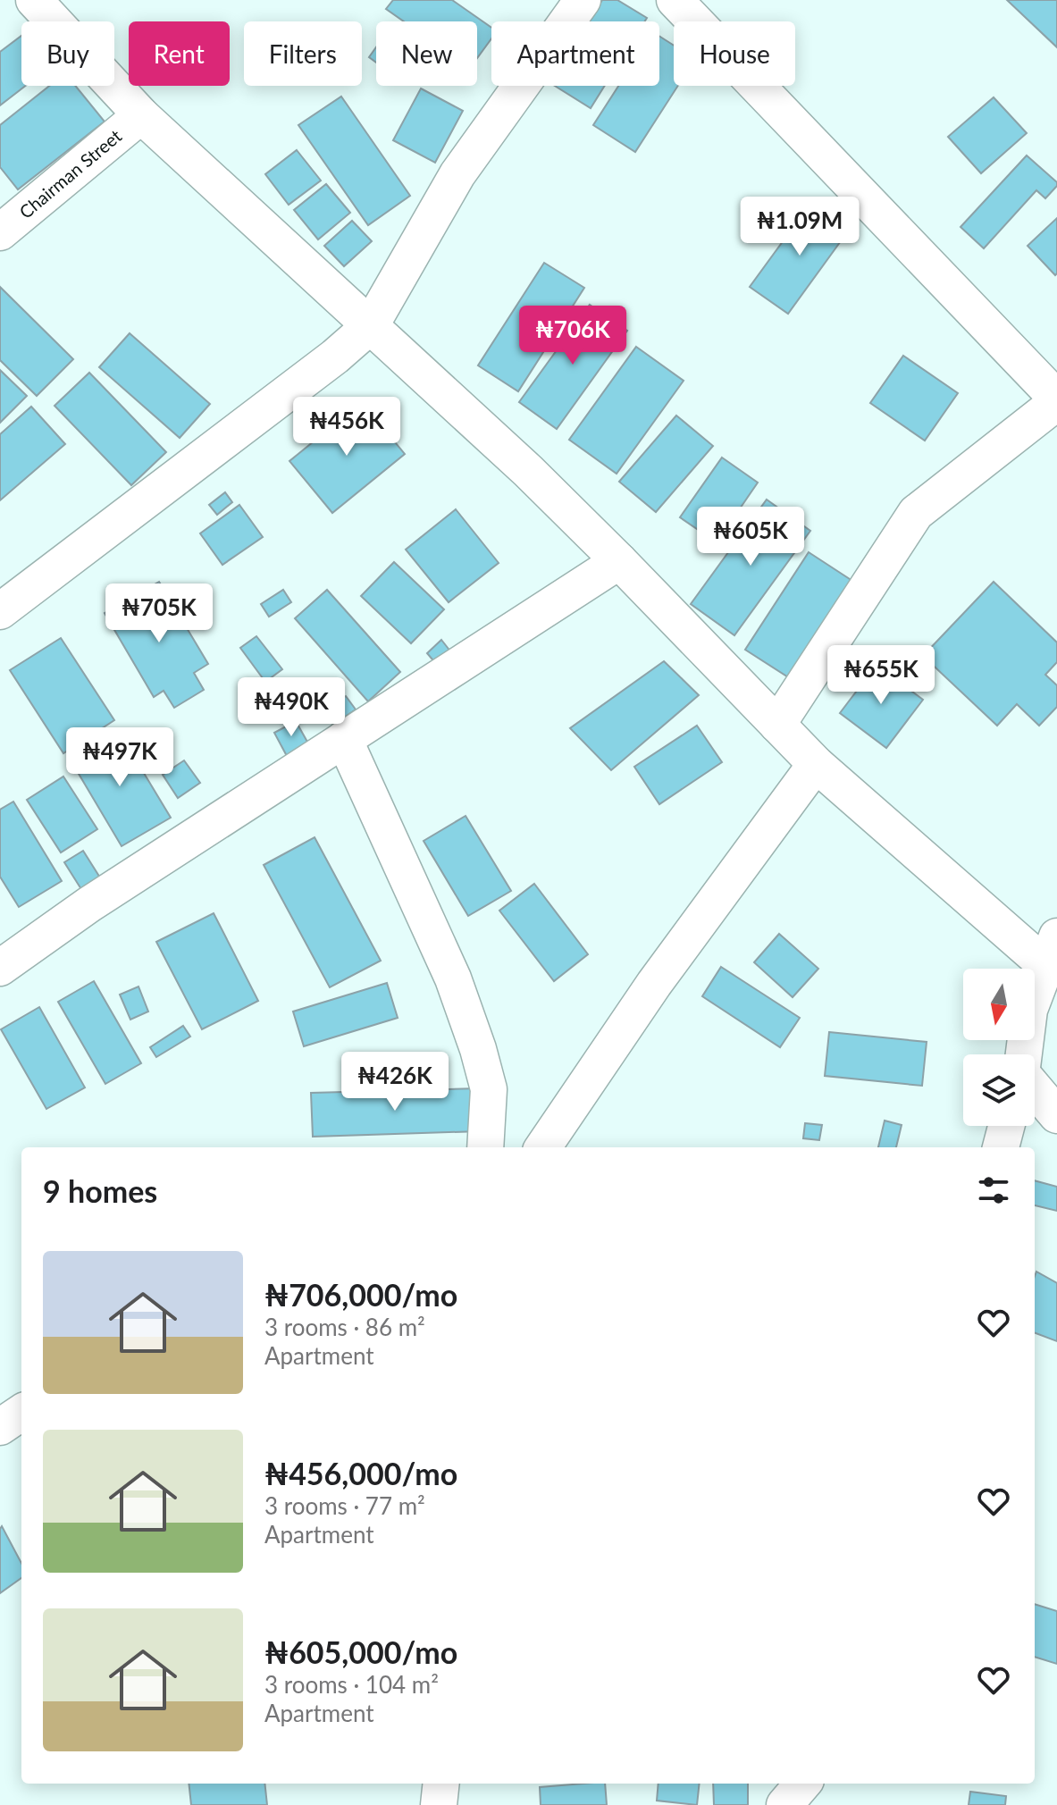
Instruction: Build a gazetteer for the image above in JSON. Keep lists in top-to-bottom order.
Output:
{
  "streets": {
    "street": ["Chairman Street"]
  },
  "north": "bottom",
  "page": {
    "chip": [
      "Buy",
      "Rent",
      "Filters",
      "New",
      "Apartment",
      "House"
    ],
    "price": [
      "₦1.09M",
      "₦706K",
      "₦456K",
      "₦605K",
      "₦705K",
      "₦655K",
      "₦490K",
      "₦497K",
      "₦426K"
    ],
    "heading": "9 homes",
    "list": [
      {
        "name": "₦706,000/mo",
        "note": "3 rooms · 86 m² · Apartment"
      },
      {
        "name": "₦456,000/mo",
        "note": "3 rooms · 77 m² · Apartment"
      },
      {
        "name": "₦605,000/mo",
        "note": "3 rooms · 104 m² · Apartment"
      }
    ]
  }
}
